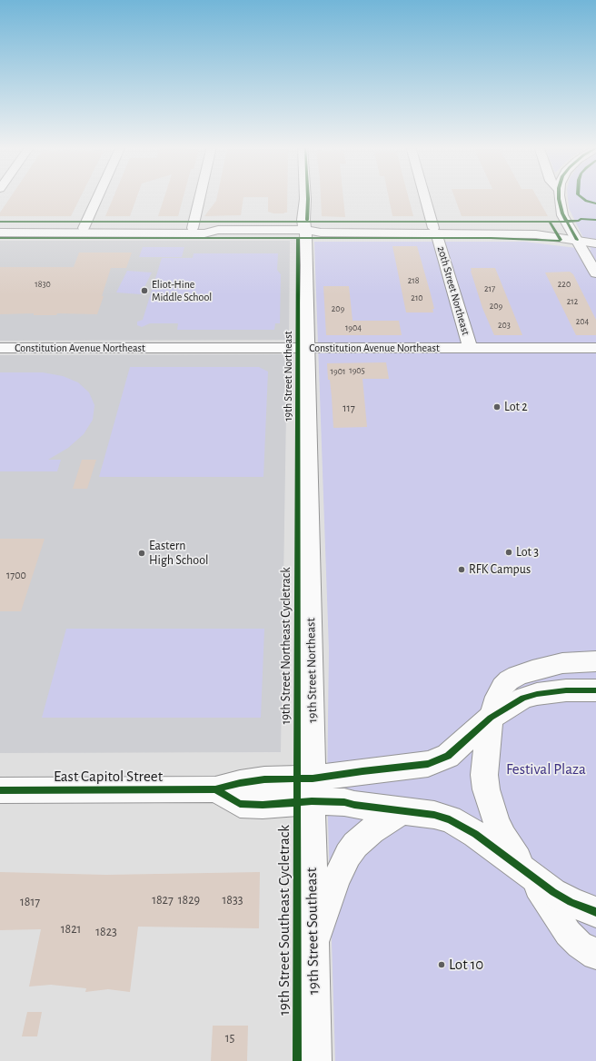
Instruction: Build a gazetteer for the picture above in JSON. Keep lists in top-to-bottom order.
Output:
{
  "streets": {
    "main road": ["19th Street Northeast", "East Capitol Street", "19th Street Southeast"],
    "street": ["20th Street Northeast", "Constitution Avenue Northeast"],
    "cycle path": ["19th Street Northeast Cycletrack"]
  },
  "crossings": [
    ["20th Street Northeast", "Constitution Avenue Northeast"],
    ["Constitution Avenue Northeast", "19th Street Northeast"],
    ["19th Street Northeast", "East Capitol Street"],
    ["19th Street Northeast", "19th Street Southeast"],
    ["East Capitol Street", "19th Street Southeast"]
  ],
  "parks": ["Festival Plaza"],
  "places": [
    "Eliot-Hine Middle School",
    "Lot 2",
    "Lot 3",
    "Eastern High School",
    "RFK Campus",
    "Lot 10"
  ],
  "house_numbers": [
    "218",
    "1830",
    "220",
    "217",
    "210",
    "212",
    "209",
    "209",
    "204",
    "203",
    "1904",
    "1905",
    "1901",
    "117",
    "1700",
    "1827",
    "1829",
    "1833",
    "1817",
    "1821",
    "1823",
    "15"
  ]
}
